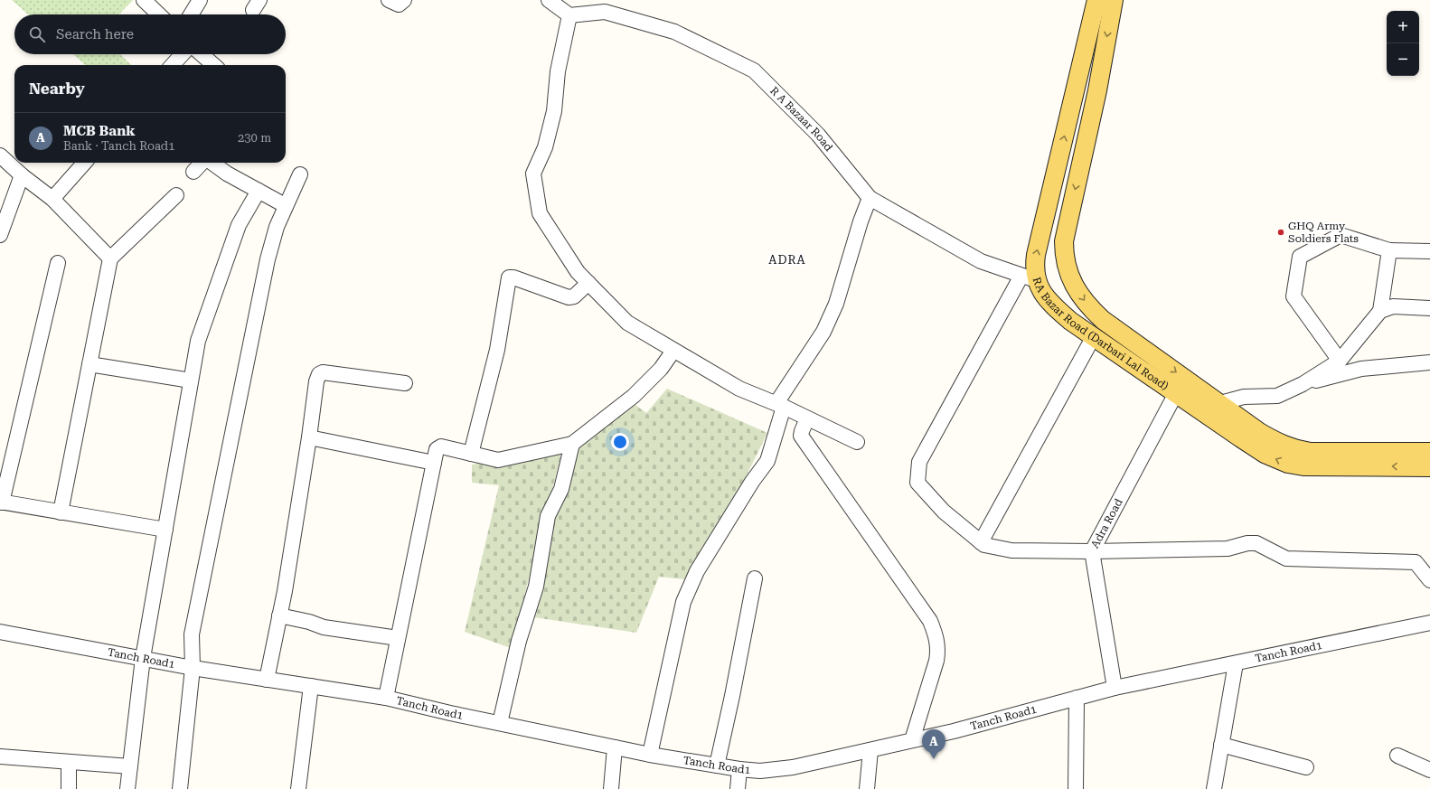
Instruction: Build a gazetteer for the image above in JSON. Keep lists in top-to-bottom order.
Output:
{
  "streets": {
    "main road": ["RA Bazar Road (Darbari Lal Road)"],
    "street": ["R A Bazaar Road", "Adra Road", "Tanch Road1"]
  },
  "crossings": [
    ["R A Bazaar Road", "RA Bazar Road (Darbari Lal Road)"],
    ["RA Bazar Road (Darbari Lal Road)", "Adra Road"],
    ["Adra Road", "Tanch Road1"]
  ],
  "districts": ["ADRA"],
  "places": ["GHQ Army Soldiers Flats"],
  "page": {
    "map_buttons": ["+", "−"],
    "search": "Search here",
    "heading": "Nearby",
    "list": [
      {
        "mark": "A",
        "name": "MCB Bank",
        "note": "Bank · Tanch Road1",
        "value": "230 m"
      }
    ],
    "pins": "A"
  }
}
